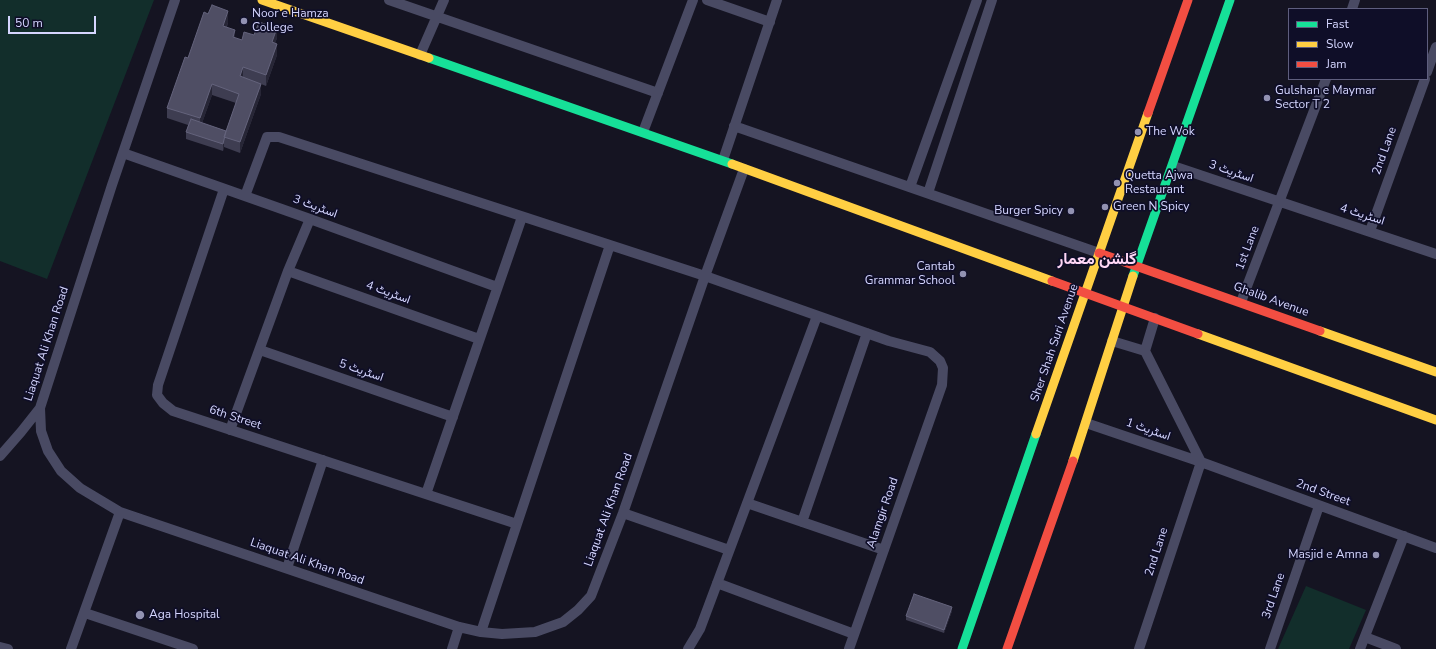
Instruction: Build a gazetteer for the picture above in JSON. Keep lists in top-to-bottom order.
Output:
{
  "streets": {
    "street": [
      "2nd Lane",
      "اسٹریٹ 3",
      "اسٹریٹ 4",
      "1st Lane",
      "Ghalib Avenue",
      "Sher Shah Suri Avenue",
      "Liaquat Ali Khan Road",
      "اسٹریٹ 5",
      "6th Street",
      "اسٹریٹ 1",
      "2nd Street",
      "Alamgir Road",
      "3rd Lane"
    ]
  },
  "crossings": [
    ["2nd Lane", "اسٹریٹ 4"],
    ["2nd Lane", "اسٹریٹ 1"],
    ["2nd Lane", "2nd Street"],
    ["اسٹریٹ 3", "اسٹریٹ 4"],
    ["اسٹریٹ 3", "1st Lane"],
    ["اسٹریٹ 3", "Liaquat Ali Khan Road"],
    ["اسٹریٹ 3", "6th Street"],
    ["اسٹریٹ 3", "Alamgir Road"],
    ["اسٹریٹ 4", "1st Lane"],
    ["1st Lane", "Ghalib Avenue"],
    ["Ghalib Avenue", "Sher Shah Suri Avenue"],
    ["Liaquat Ali Khan Road", "Alamgir Road"],
    ["اسٹریٹ 1", "2nd Street"],
    ["2nd Street", "3rd Lane"]
  ],
  "districts": ["گلشن معمار"],
  "places": [
    "Noor e Hamza College",
    "Gulshan e Maymar Sector T 2",
    "The Wok",
    "Quetta Ajwa Restaurant",
    "Green N Spicy",
    "Burger Spicy",
    "Cantab Grammar School",
    "Masjid e Amna",
    "Aga Hospital"
  ],
  "legend": ["Fast", "Slow", "Jam"],
  "scale_bar": "50 m"
}
